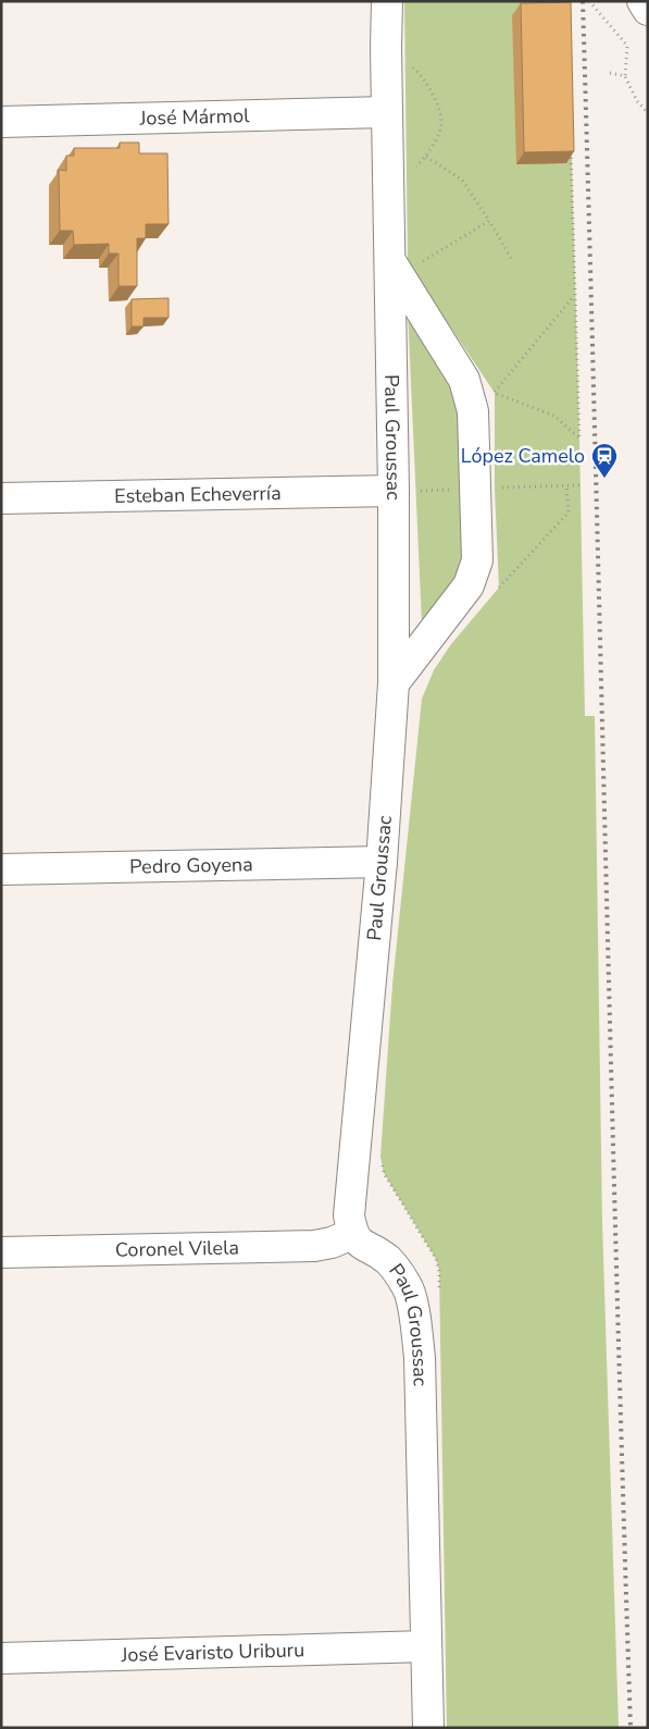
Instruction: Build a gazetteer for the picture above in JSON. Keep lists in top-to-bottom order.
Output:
{
  "streets": {
    "street": [
      "José Mármol",
      "Paul Groussac",
      "Esteban Echeverría",
      "Pedro Goyena",
      "Coronel Vilela",
      "José Evaristo Uriburu"
    ]
  },
  "crossings": [
    ["José Mármol", "Paul Groussac"],
    ["Paul Groussac", "Esteban Echeverría"],
    ["Paul Groussac", "Pedro Goyena"],
    ["Paul Groussac", "Coronel Vilela"],
    ["Paul Groussac", "José Evaristo Uriburu"]
  ],
  "places": {
    "station": ["López Camelo"]
  }
}
